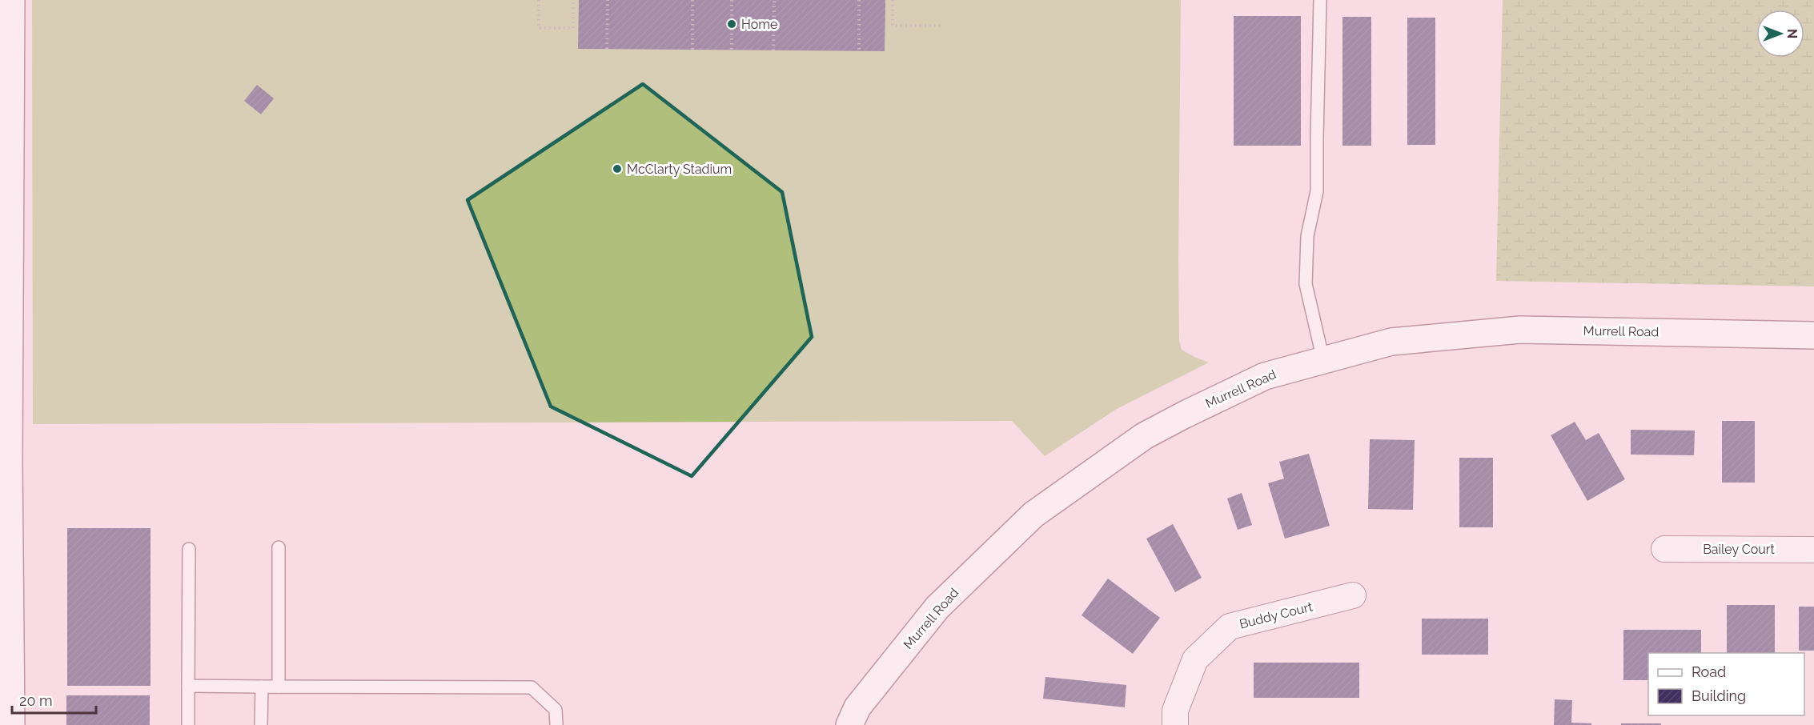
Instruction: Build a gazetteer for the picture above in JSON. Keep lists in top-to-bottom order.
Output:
{
  "streets": {
    "street": ["Murrell Road", "Bailey Court", "Buddy Court"]
  },
  "places": ["Home", "McClarty Stadium"],
  "legend": ["Road", "Building"],
  "scale_bar": "20 m",
  "north": "right"
}
